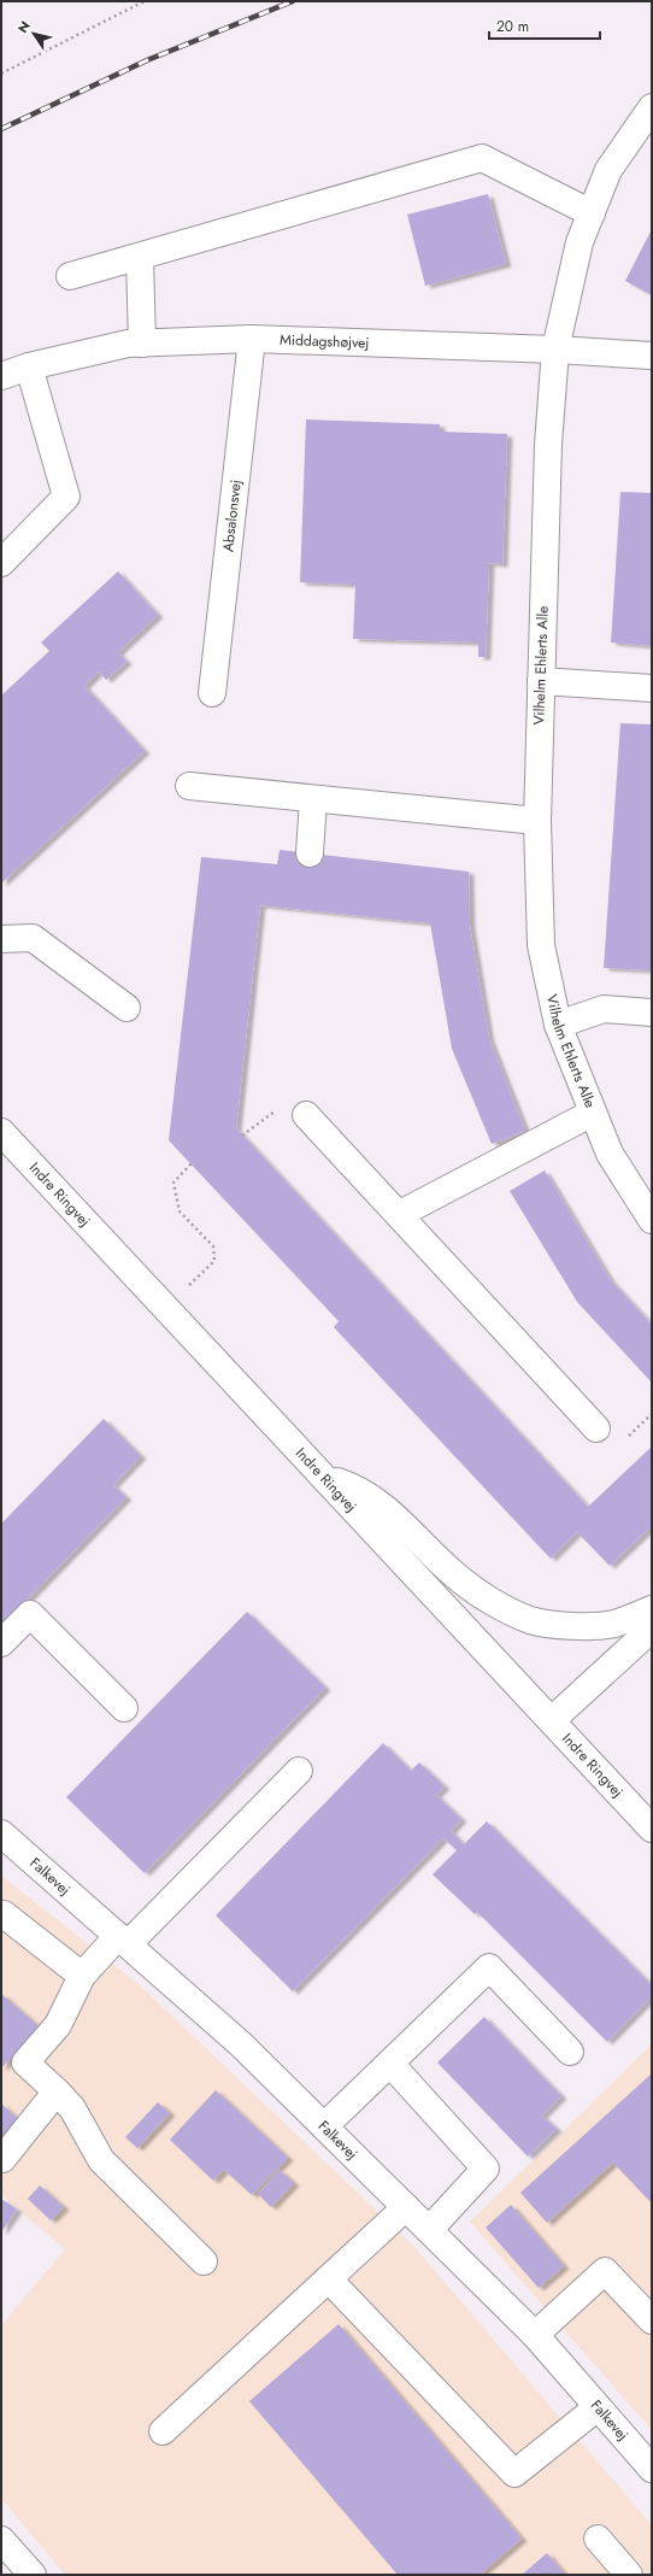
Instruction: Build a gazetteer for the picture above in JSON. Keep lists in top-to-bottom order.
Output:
{
  "streets": {
    "street": [
      "Middagshøjvej",
      "Absalonsvej",
      "Vilhelm Ehlerts Alle",
      "Indre Ringvej",
      "Falkevej"
    ]
  },
  "crossings": [
    ["Middagshøjvej", "Absalonsvej"],
    ["Middagshøjvej", "Vilhelm Ehlerts Alle"]
  ],
  "scale_bar": "20 m",
  "north": "top left"
}
